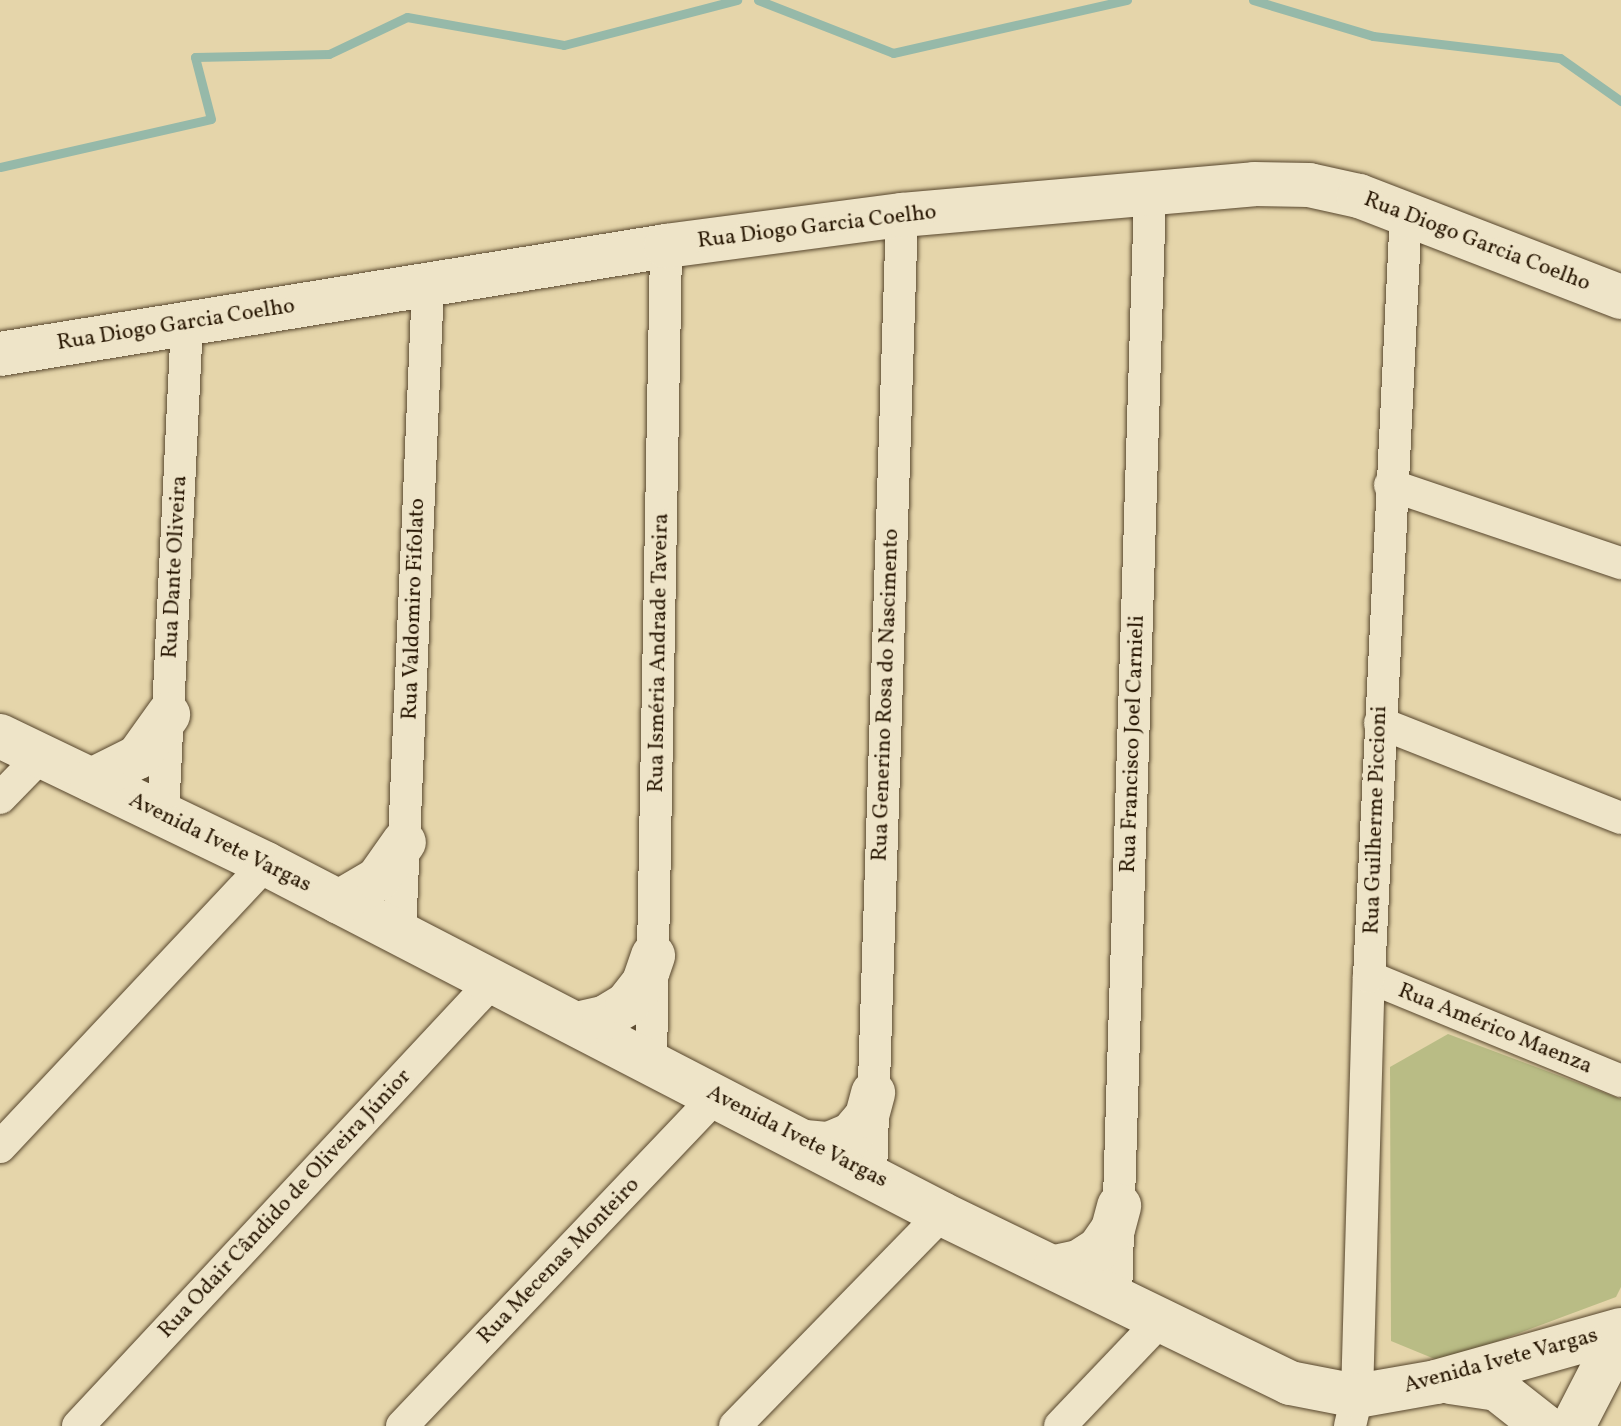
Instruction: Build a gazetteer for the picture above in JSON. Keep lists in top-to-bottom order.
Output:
{
  "streets": {
    "street": [
      "Rua Diogo Garcia Coelho",
      "Rua Dante Oliveira",
      "Rua Valdomiro Fifolato",
      "Rua Isméria Andrade Taveira",
      "Rua Generino Rosa do Nascimento",
      "Rua Francisco Joel Carnieli",
      "Rua Guilherme Piccioni",
      "Avenida Ivete Vargas",
      "Rua Américo Maenza",
      "Rua Odair Cândido de Oliveira Júnior",
      "Rua Mecenas Monteiro"
    ]
  },
  "crossings": [
    ["Rua Diogo Garcia Coelho", "Rua Dante Oliveira"],
    ["Rua Diogo Garcia Coelho", "Rua Valdomiro Fifolato"],
    ["Rua Diogo Garcia Coelho", "Rua Isméria Andrade Taveira"],
    ["Rua Diogo Garcia Coelho", "Rua Generino Rosa do Nascimento"],
    ["Rua Diogo Garcia Coelho", "Rua Francisco Joel Carnieli"],
    ["Rua Diogo Garcia Coelho", "Rua Guilherme Piccioni"],
    ["Rua Dante Oliveira", "Avenida Ivete Vargas"],
    ["Rua Valdomiro Fifolato", "Avenida Ivete Vargas"],
    ["Rua Isméria Andrade Taveira", "Avenida Ivete Vargas"],
    ["Rua Generino Rosa do Nascimento", "Avenida Ivete Vargas"],
    ["Rua Francisco Joel Carnieli", "Avenida Ivete Vargas"],
    ["Rua Guilherme Piccioni", "Avenida Ivete Vargas"],
    ["Rua Guilherme Piccioni", "Rua Américo Maenza"],
    ["Avenida Ivete Vargas", "Rua Odair Cândido de Oliveira Júnior"],
    ["Avenida Ivete Vargas", "Rua Mecenas Monteiro"]
  ]
}
